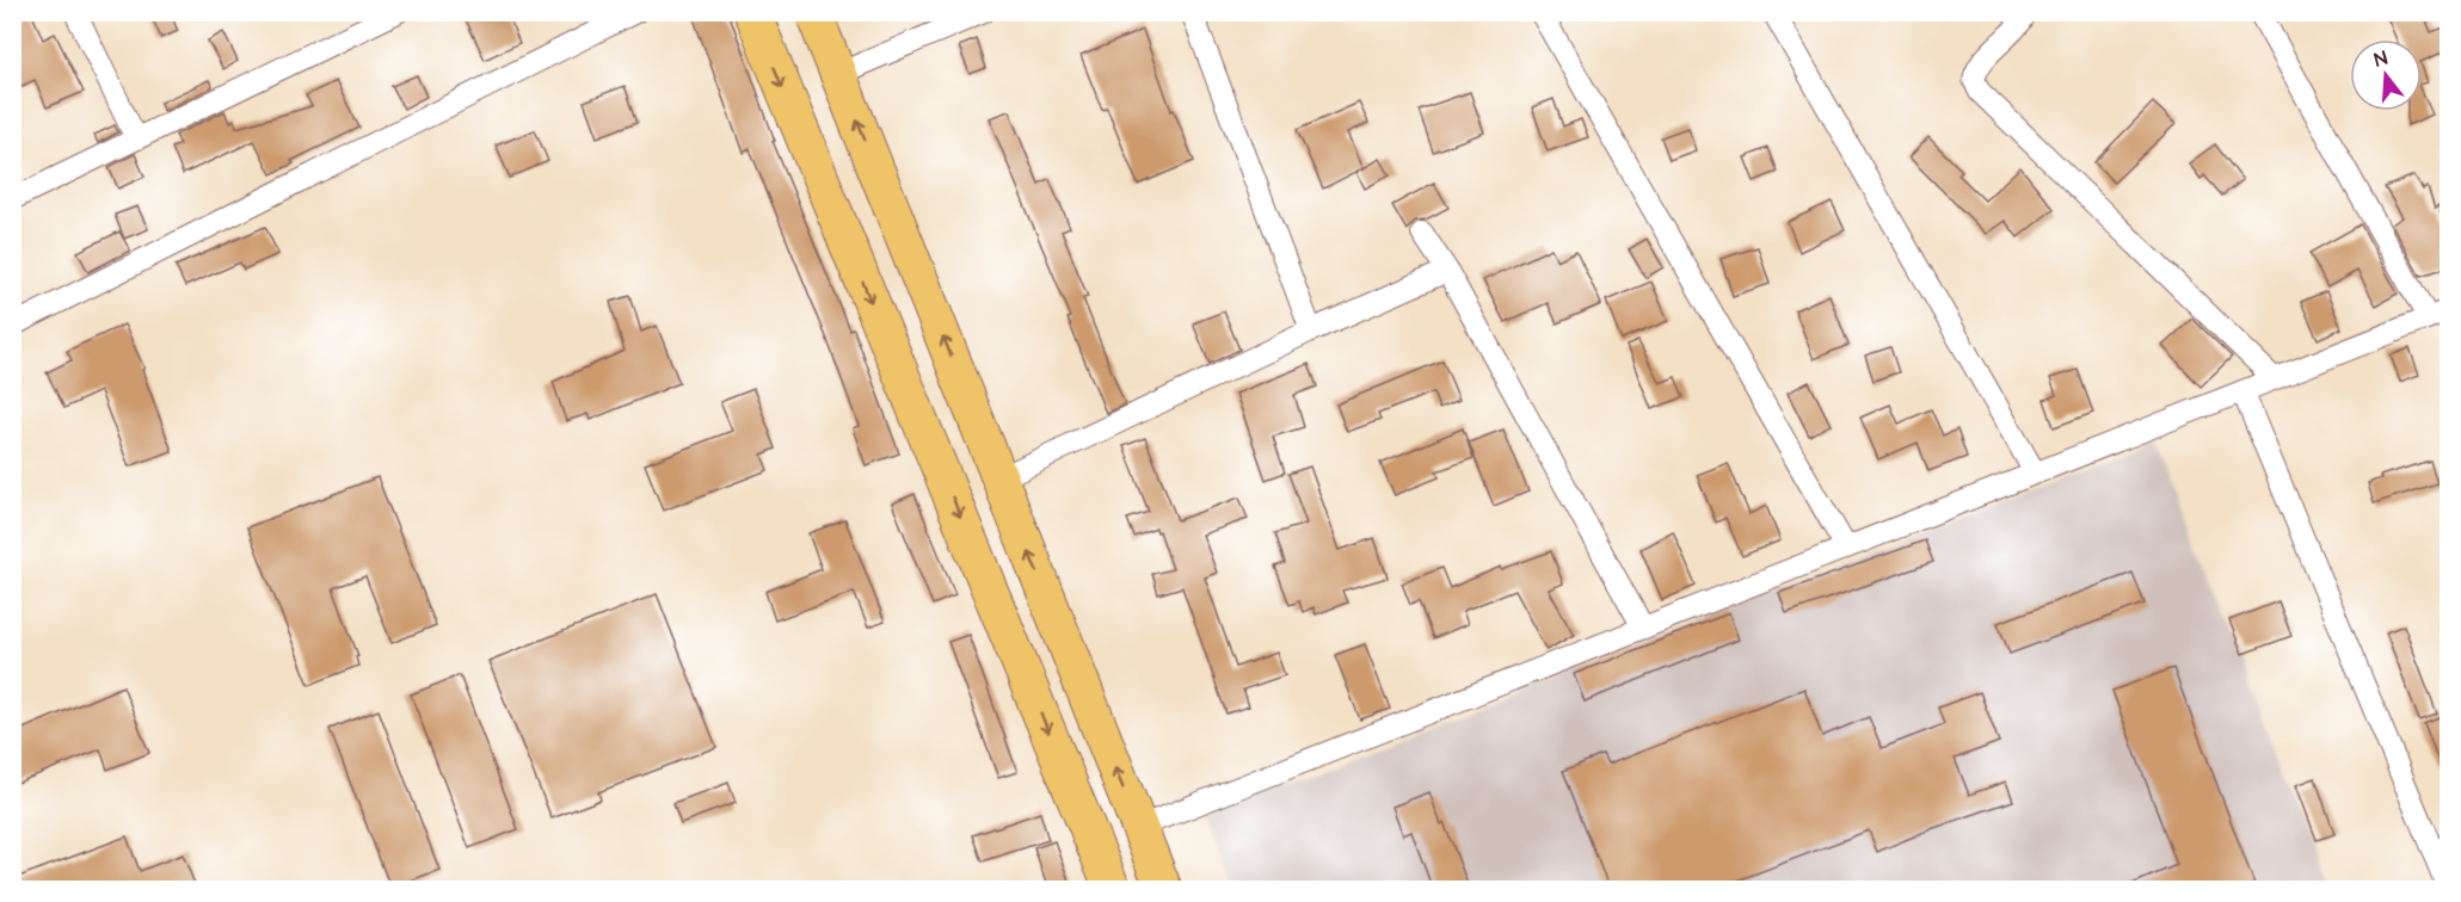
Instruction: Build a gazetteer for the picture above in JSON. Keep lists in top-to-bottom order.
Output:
{
  "north": "top"
}
